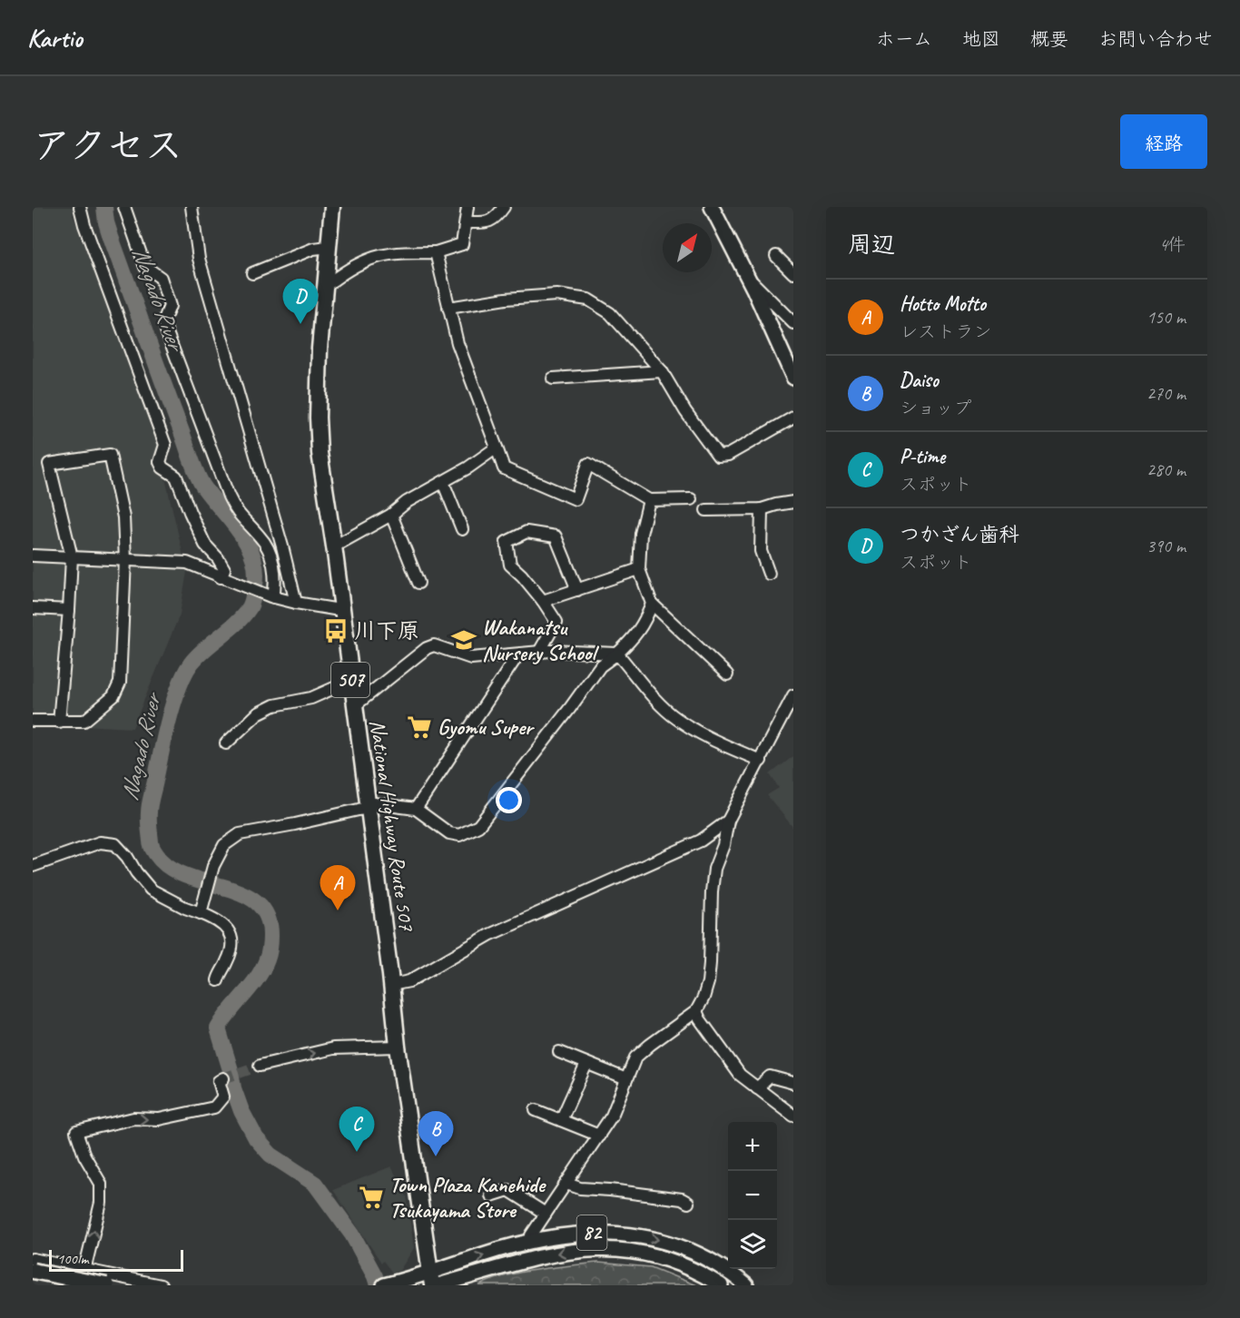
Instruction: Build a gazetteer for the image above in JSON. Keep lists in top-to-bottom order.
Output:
{
  "streets": {
    "highway": ["507", "National Highway Route 507"],
    "main road": ["82"]
  },
  "crossings": [
    ["National Highway Route 507", "82"]
  ],
  "water": ["Nagado River"],
  "places": {
    "bus stop": ["川下原"],
    "school or university": ["Wakanatsu Nursery School"],
    "supermarket": ["Gyomu Super", "Town Plaza Kanehide Tsukayama Store"]
  },
  "scale_bar": "100 m",
  "north": "top right",
  "page": {
    "header": "Kartio",
    "nav": [
      "ホーム",
      "地図",
      "概要",
      "お問い合わせ"
    ],
    "title": "アクセス",
    "buttons": "経路",
    "heading": ["周辺", "4件"],
    "list": [
      {
        "mark": "A",
        "name": "Hotto Motto",
        "note": "レストラン",
        "value": "150 m"
      },
      {
        "mark": "B",
        "name": "Daiso",
        "note": "ショップ",
        "value": "270 m"
      },
      {
        "mark": "C",
        "name": "P-time",
        "note": "スポット",
        "value": "280 m"
      },
      {
        "mark": "D",
        "name": "つかざん歯科",
        "note": "スポット",
        "value": "390 m"
      }
    ],
    "pins": [
      "D",
      "A",
      "C",
      "B"
    ],
    "map_buttons": ["+", "−"],
    "scale": "100 m"
  }
}
